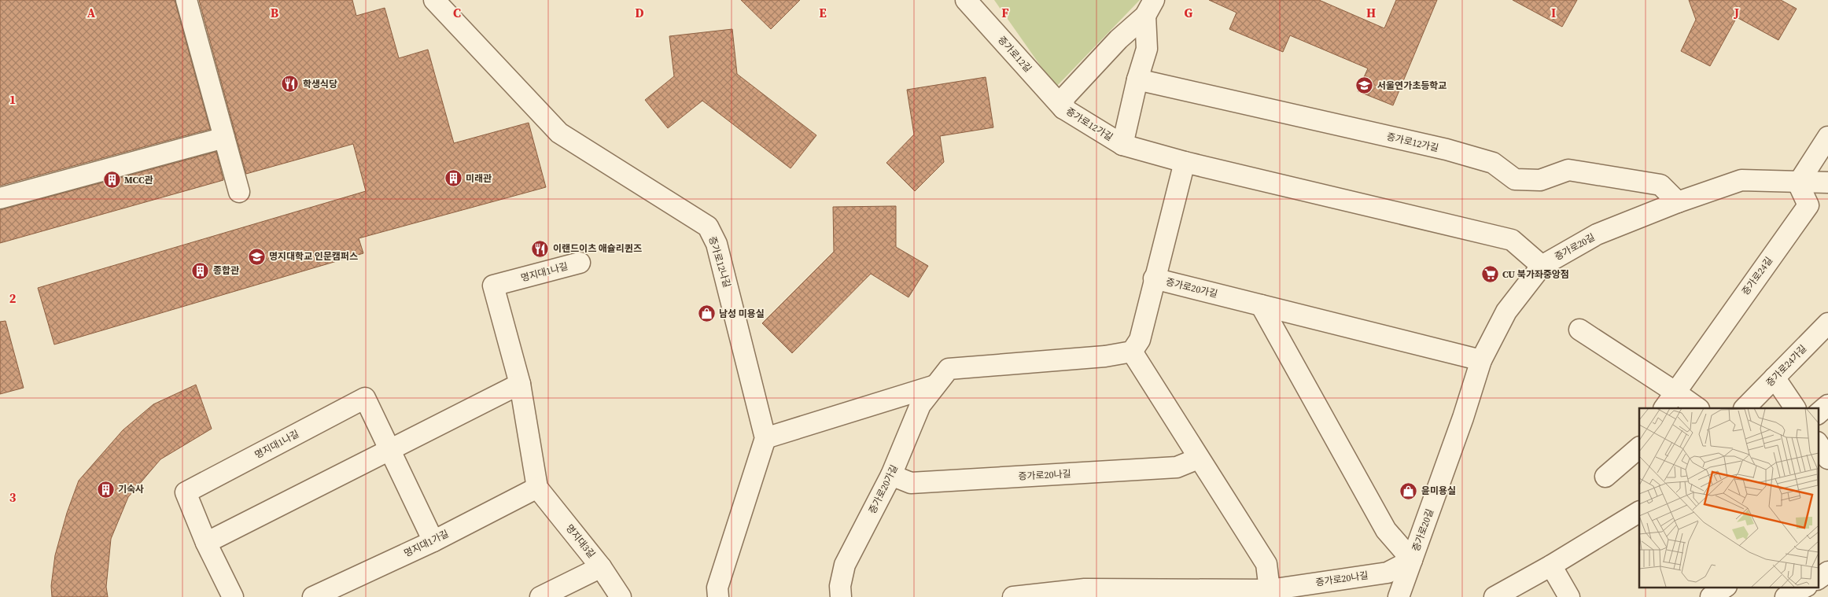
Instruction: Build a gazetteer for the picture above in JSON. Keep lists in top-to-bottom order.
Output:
{
  "streets": {
    "street": [
      "증가로12길",
      "증가로12가길",
      "증가로20길",
      "증가로12나길",
      "명지대1나길",
      "증가로24길",
      "증가로20가길",
      "증가로24가길",
      "증가로20나길",
      "명지대3길",
      "명지대1가길"
    ]
  },
  "crossings": [
    ["증가로12길", "증가로12가길"],
    ["증가로12가길", "증가로20길"],
    ["증가로20길", "증가로24길"],
    ["증가로20길", "증가로20가길"],
    ["증가로20길", "증가로20나길"],
    ["명지대1나길", "명지대3길"],
    ["명지대1나길", "명지대1가길"],
    ["증가로20가길", "증가로20나길"],
    ["명지대3길", "명지대1가길"]
  ],
  "places": {
    "restaurant": ["학생식당", "이랜드이츠 애슐리퀸즈"],
    "school or university": ["서울연가초등학교", "명지대학교 인문캠퍼스"],
    "building": [
      "미래관",
      "MCC관",
      "종합관",
      "기숙사"
    ],
    "supermarket": ["CU 북가좌중앙점"],
    "shop": ["남성 미용실", "윤미용실"]
  },
  "grid": {
    "columns": [
      "A",
      "B",
      "C",
      "D",
      "E",
      "F",
      "G",
      "H",
      "I",
      "J"
    ],
    "rows": ["1", "2", "3"]
  }
}
